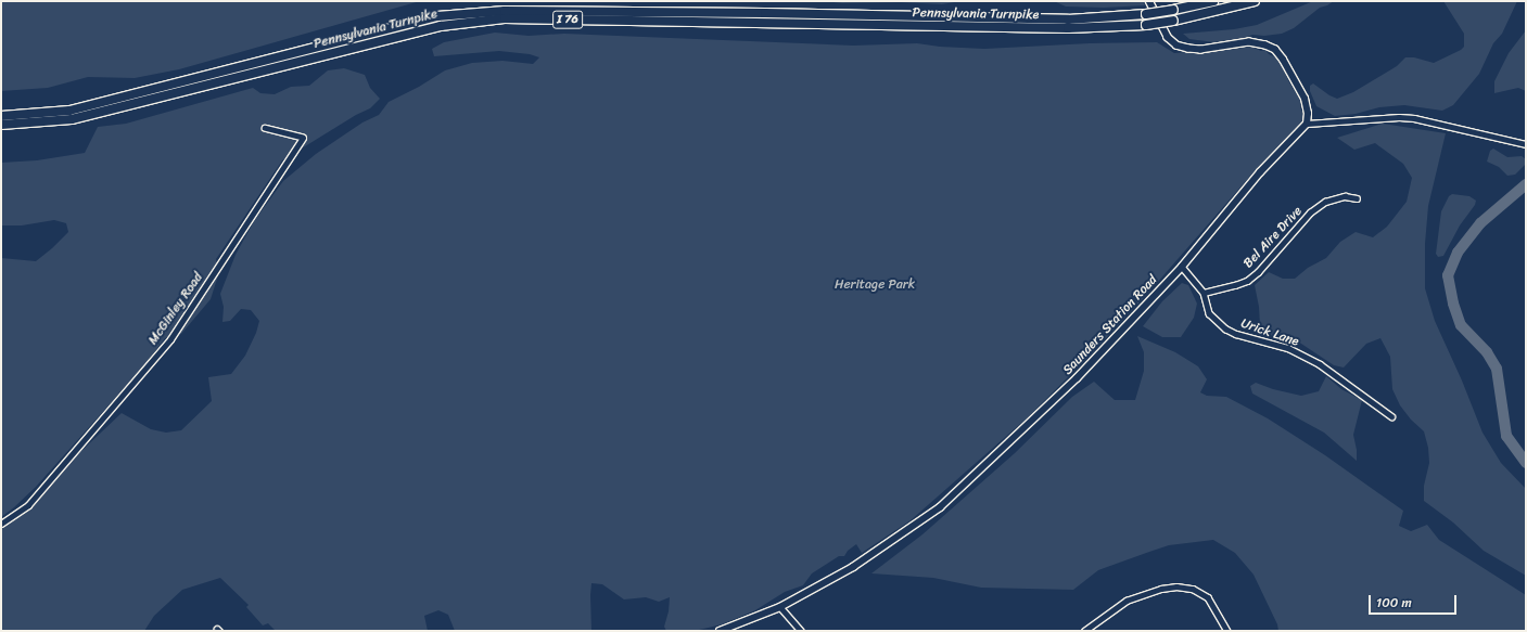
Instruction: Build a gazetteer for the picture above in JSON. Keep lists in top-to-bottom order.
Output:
{
  "streets": {
    "highway": ["Pennsylvania Turnpike", "I 76"],
    "street": [
      "Bel Aire Drive",
      "McGinley Road",
      "Saunders Station Road",
      "Urick Lane"
    ]
  },
  "crossings": [
    ["Bel Aire Drive", "Urick Lane"],
    ["Saunders Station Road", "Urick Lane"]
  ],
  "parks": ["Heritage Park"],
  "scale_bar": "100 m"
}
